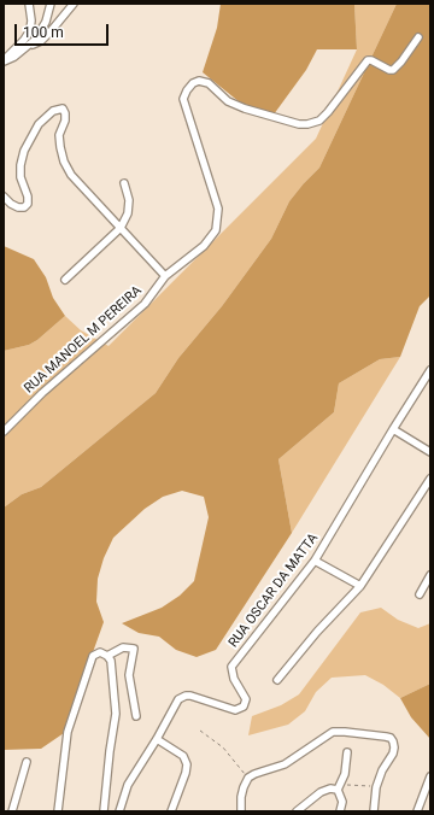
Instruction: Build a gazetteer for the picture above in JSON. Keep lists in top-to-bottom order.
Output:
{
  "streets": {
    "street": ["RUA MANOEL M PEREIRA", "RUA OSCAR DA MATTA"]
  },
  "scale_bar": "100 m"
}
